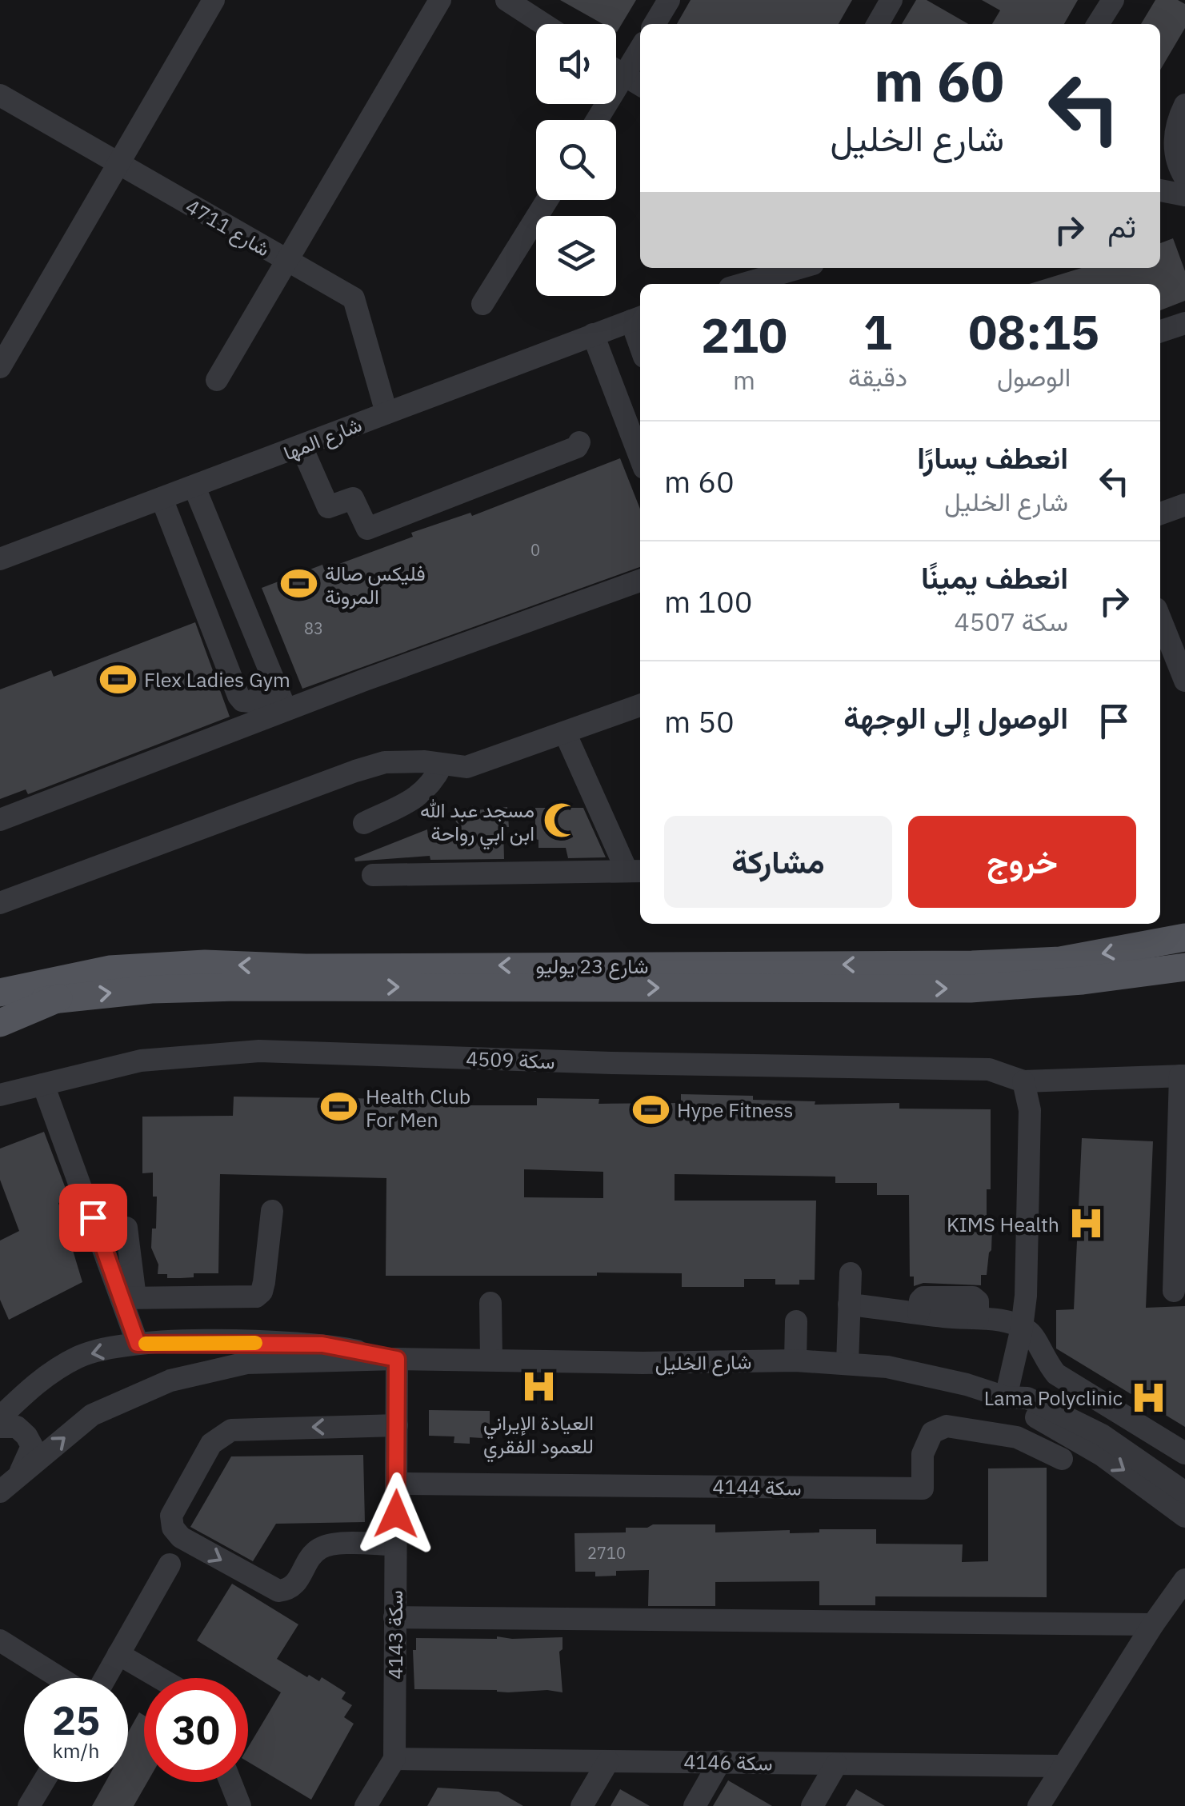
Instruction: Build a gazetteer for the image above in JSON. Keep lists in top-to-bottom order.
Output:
{
  "streets": {
    "main road": ["شارع 23 يوليو"],
    "street": [
      "4711 شارع",
      "شارع المها",
      "سكة 4509",
      "شارع الخليل",
      "سكة 4144",
      "سكة 4143",
      "سكة 4146"
    ]
  },
  "crossings": [
    ["4711 شارع", "شارع المها"],
    ["شارع الخليل", "سكة 4143"],
    ["سكة 4144", "سكة 4143"],
    ["سكة 4143", "سكة 4146"]
  ],
  "places": {
    "sports": [
      "فليكس صالة المرونة",
      "Flex Ladies Gym",
      "Health Club For Men",
      "Hype Fitness"
    ],
    "mosque": ["مسجد عبد الله ابن ابي رواحة"],
    "hospital": ["KIMS Health", "العيادة الإيراني للعمود الفقري", "Lama Polyclinic"]
  },
  "house_numbers": ["0", "83", "2710"],
  "page": {
    "turn": ["60 m", "شارع الخليل"],
    "then": "ثم",
    "eta": [
      "08:15",
      "الوصول",
      "1",
      "دقيقة",
      "210",
      "m"
    ],
    "list": [
      {
        "name": "انعطف يسارًا",
        "note": "شارع الخليل",
        "value": "60 m"
      },
      {
        "name": "انعطف يمينًا",
        "note": "سكة 4507",
        "value": "100 m"
      },
      {
        "name": "الوصول إلى الوجهة",
        "value": "50 m"
      }
    ],
    "buttons": ["خروج", "مشاركة"],
    "speed": "25 km/h",
    "limit": "30"
  }
}
